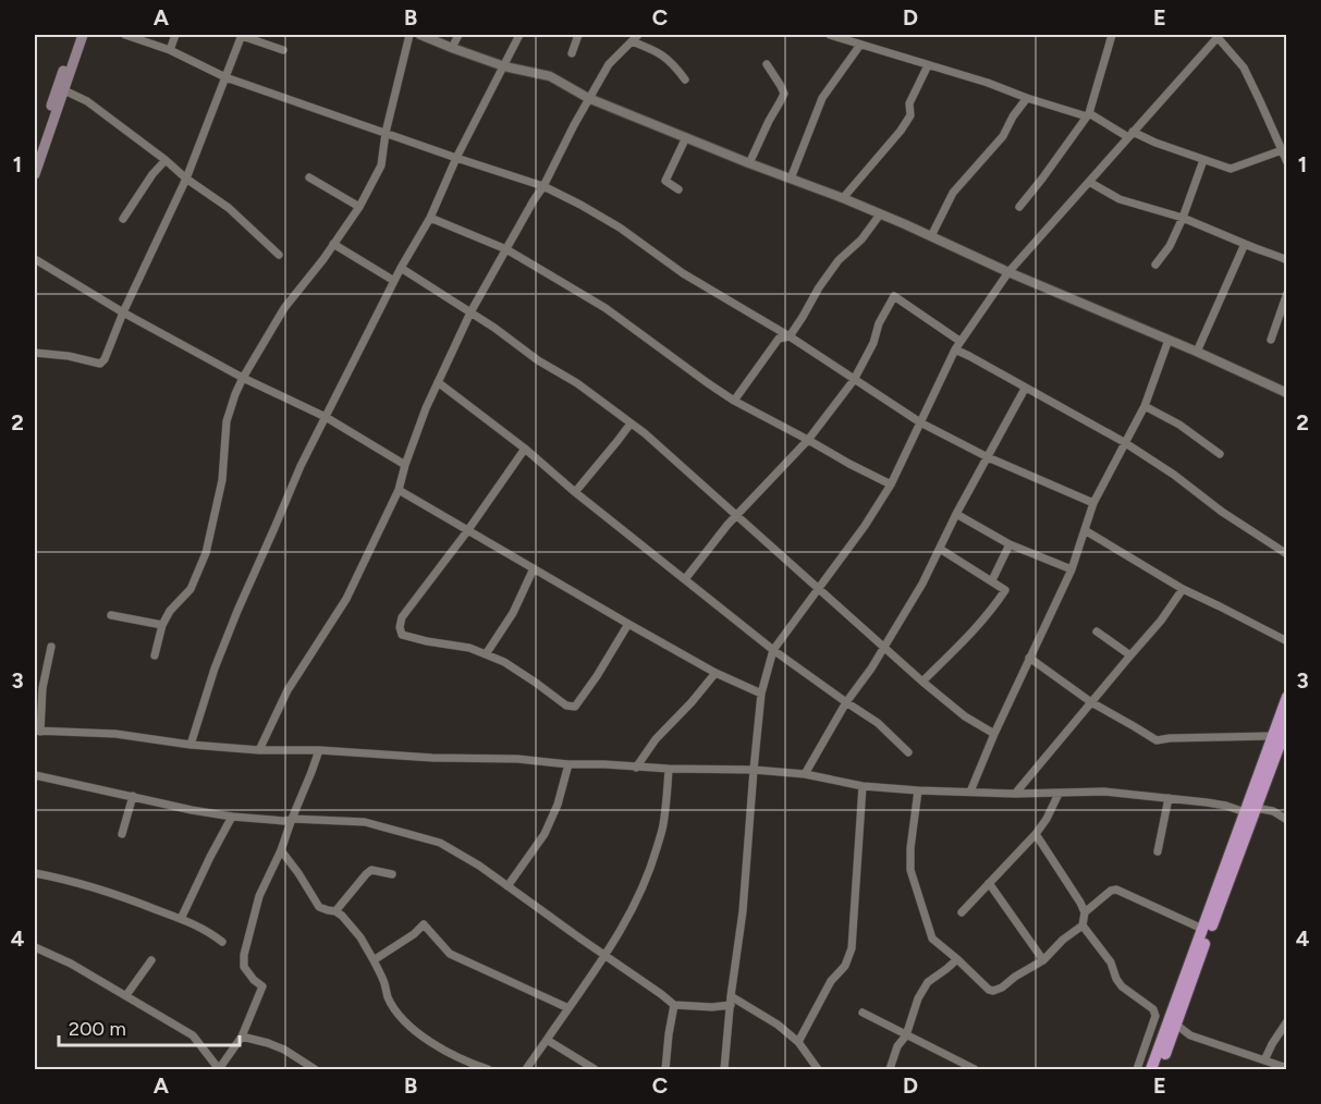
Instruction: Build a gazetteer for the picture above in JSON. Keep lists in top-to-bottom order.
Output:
{
  "scale_bar": "200 m",
  "grid": {
    "columns": [
      "A",
      "B",
      "C",
      "D",
      "E"
    ],
    "rows": [
      "1",
      "2",
      "3",
      "4"
    ]
  }
}
